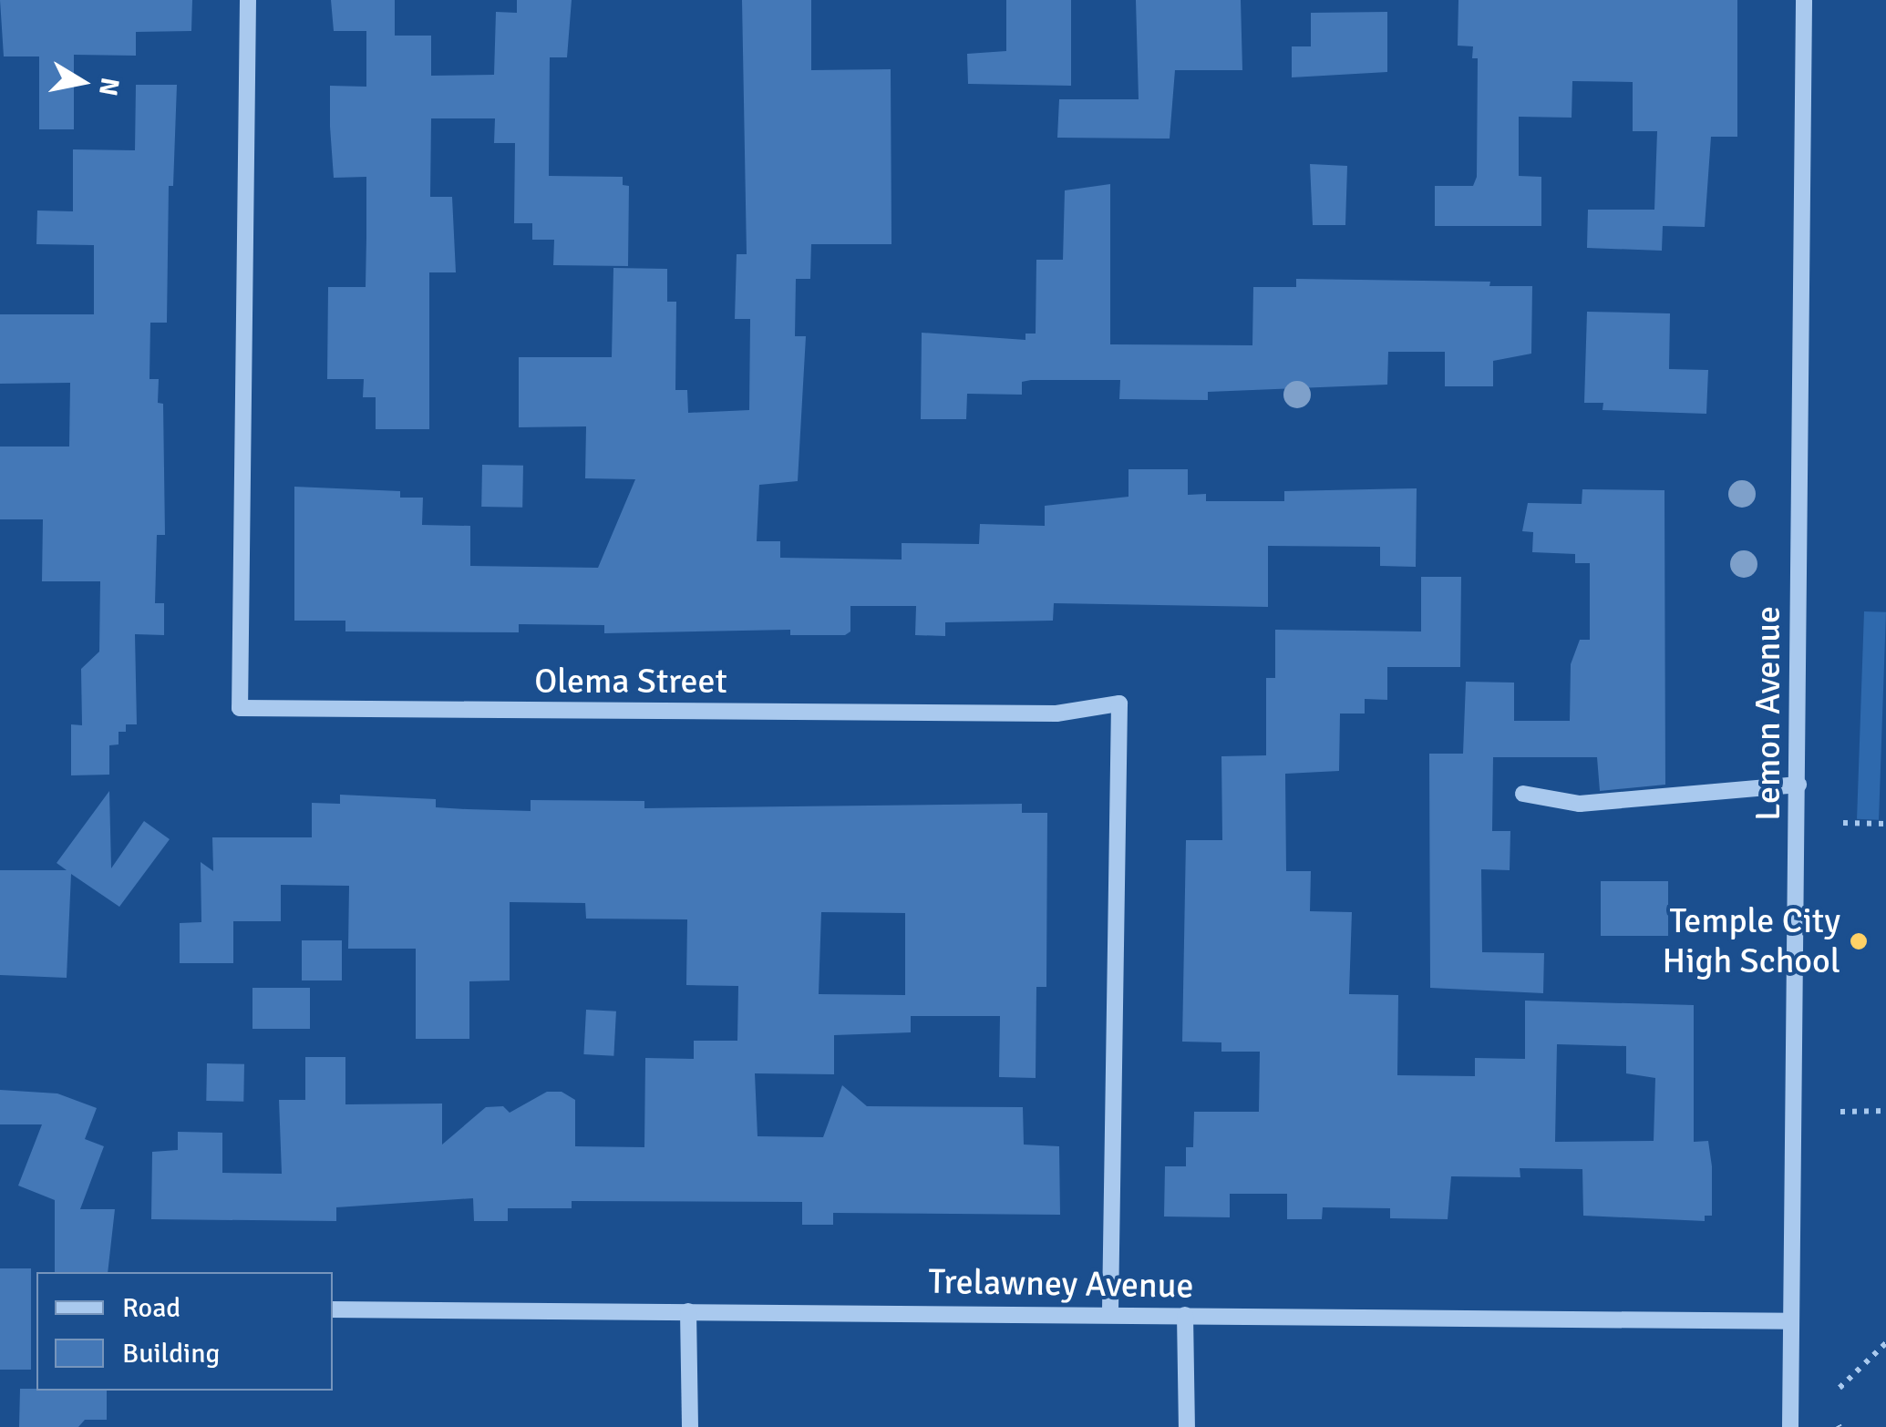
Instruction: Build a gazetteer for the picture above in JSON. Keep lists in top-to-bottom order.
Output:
{
  "streets": {
    "street": ["Olema Street", "Lemon Avenue", "Trelawney Avenue"]
  },
  "crossings": [
    ["Olema Street", "Trelawney Avenue"],
    ["Lemon Avenue", "Trelawney Avenue"]
  ],
  "places": ["Temple City High School"],
  "legend": ["Road", "Building"],
  "north": "right"
}
